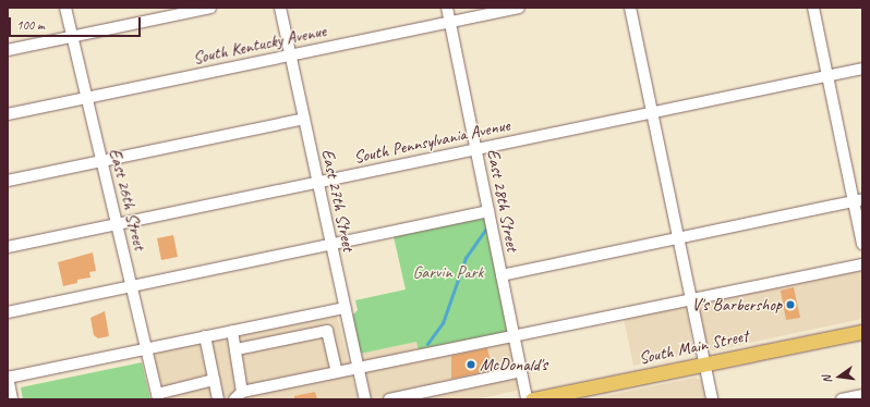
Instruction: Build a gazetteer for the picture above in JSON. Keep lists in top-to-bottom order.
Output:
{
  "streets": {
    "main road": ["South Main Street"],
    "street": [
      "South Kentucky Avenue",
      "South Pennsylvania Avenue",
      "East 26th Street",
      "East 27th Street",
      "East 28th Street"
    ]
  },
  "crossings": [
    ["South Kentucky Avenue", "East 26th Street"],
    ["South Kentucky Avenue", "East 27th Street"],
    ["South Kentucky Avenue", "East 28th Street"],
    ["South Pennsylvania Avenue", "East 26th Street"],
    ["South Pennsylvania Avenue", "East 27th Street"],
    ["South Pennsylvania Avenue", "East 28th Street"]
  ],
  "parks": ["Garvin Park"],
  "places": ["V's Barbershop", "McDonald's"],
  "scale_bar": "100 m",
  "north": "left"
}
